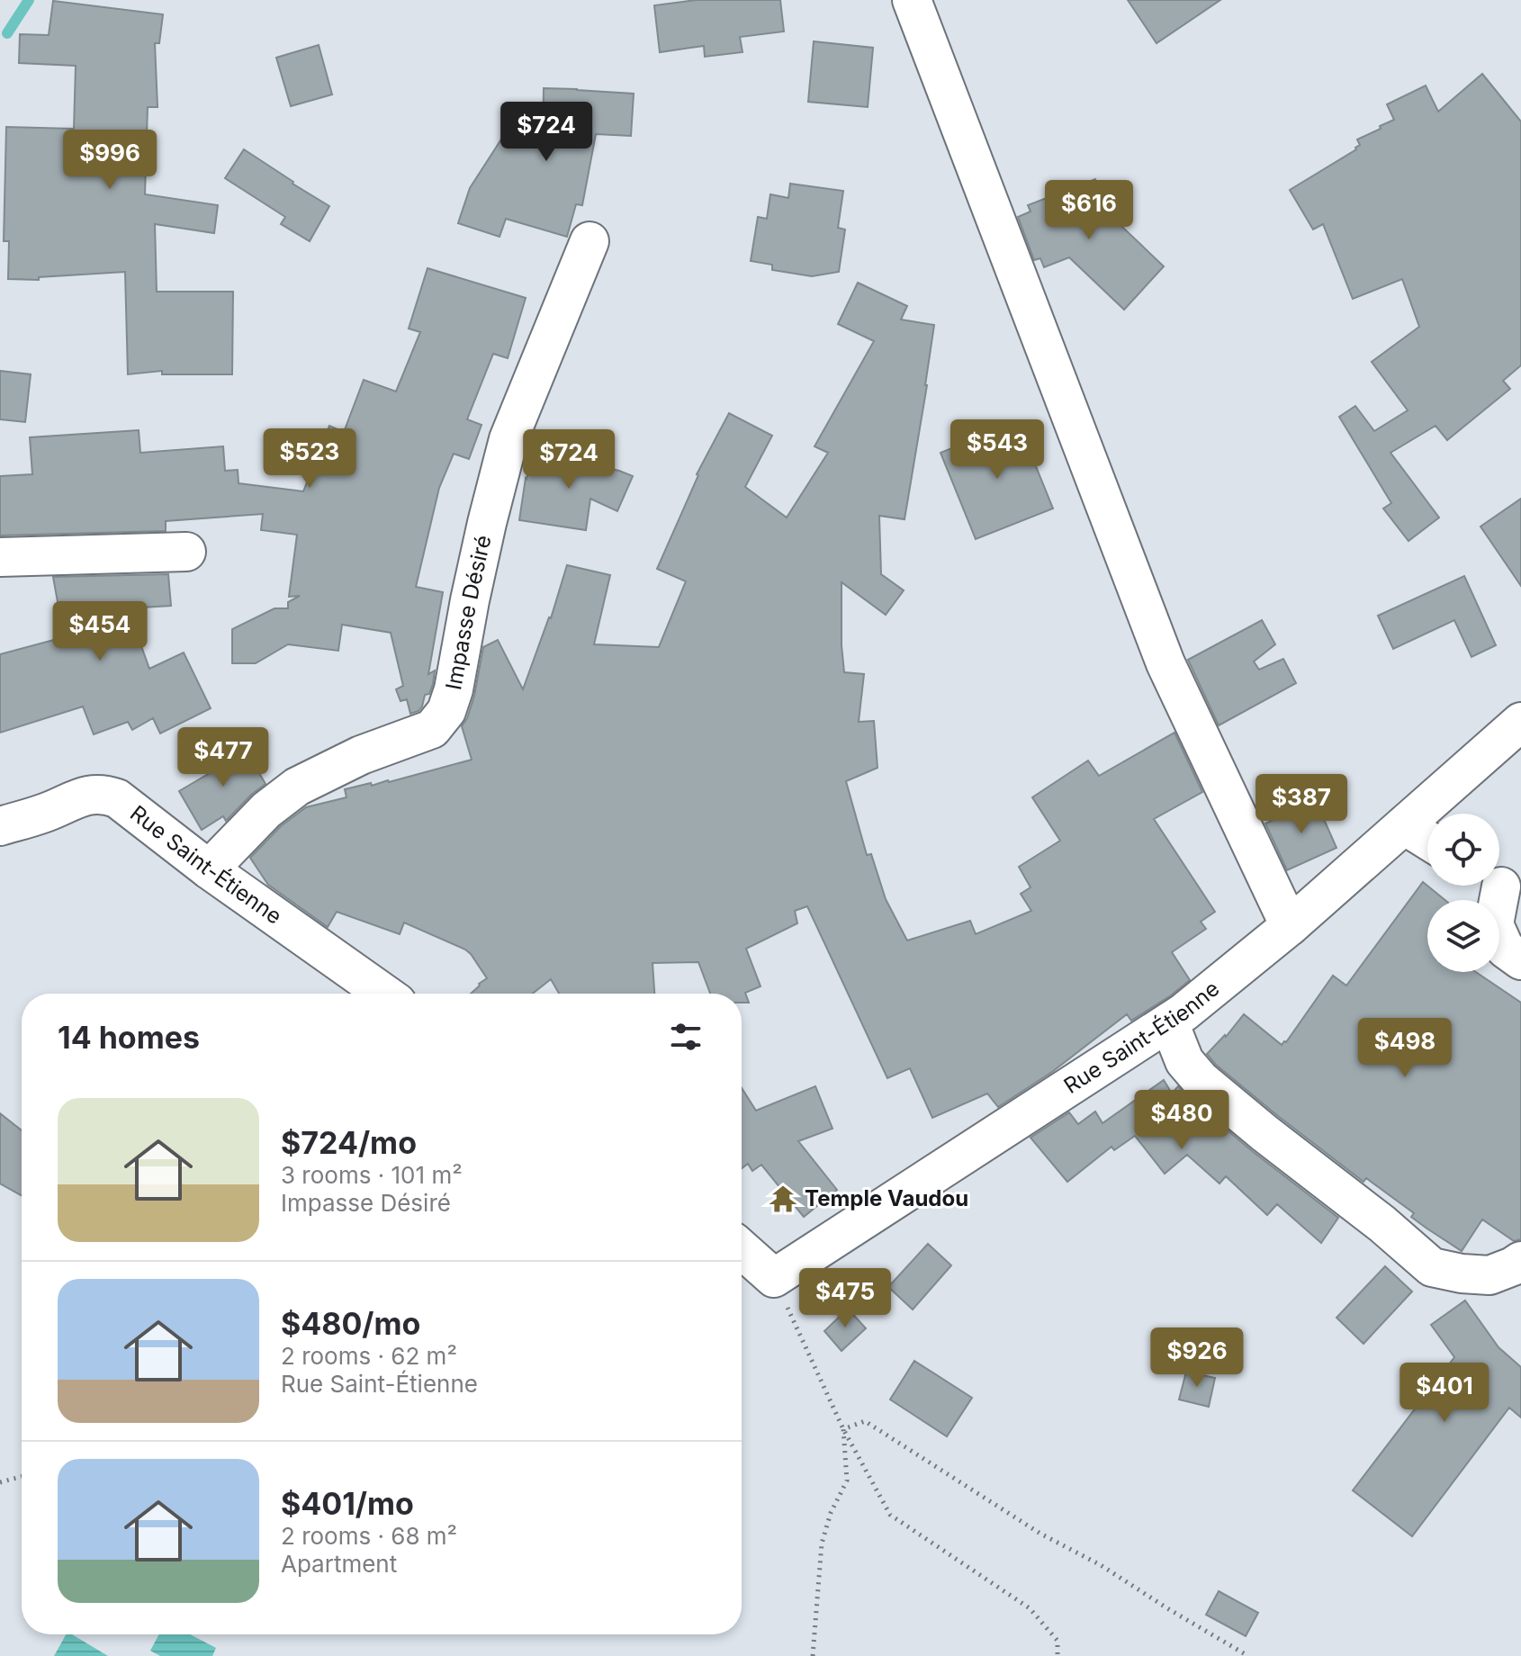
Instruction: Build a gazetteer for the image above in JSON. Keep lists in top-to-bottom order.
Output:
{
  "streets": {
    "street": ["Impasse Désiré", "Rue Saint-Étienne"]
  },
  "crossings": [
    ["Impasse Désiré", "Rue Saint-Étienne"]
  ],
  "places": {
    "temple": ["Temple Vaudou"]
  },
  "page": {
    "price": [
      "$724",
      "$996",
      "$616",
      "$543",
      "$523",
      "$724",
      "$454",
      "$477",
      "$387",
      "$498",
      "$480",
      "$475",
      "$926",
      "$401"
    ],
    "heading": "14 homes",
    "list": [
      {
        "name": "$724/mo",
        "note": "3 rooms · 101 m² · Impasse Désiré"
      },
      {
        "name": "$480/mo",
        "note": "2 rooms · 62 m² · Rue Saint-Étienne"
      },
      {
        "name": "$401/mo",
        "note": "2 rooms · 68 m² · Apartment"
      }
    ]
  }
}
